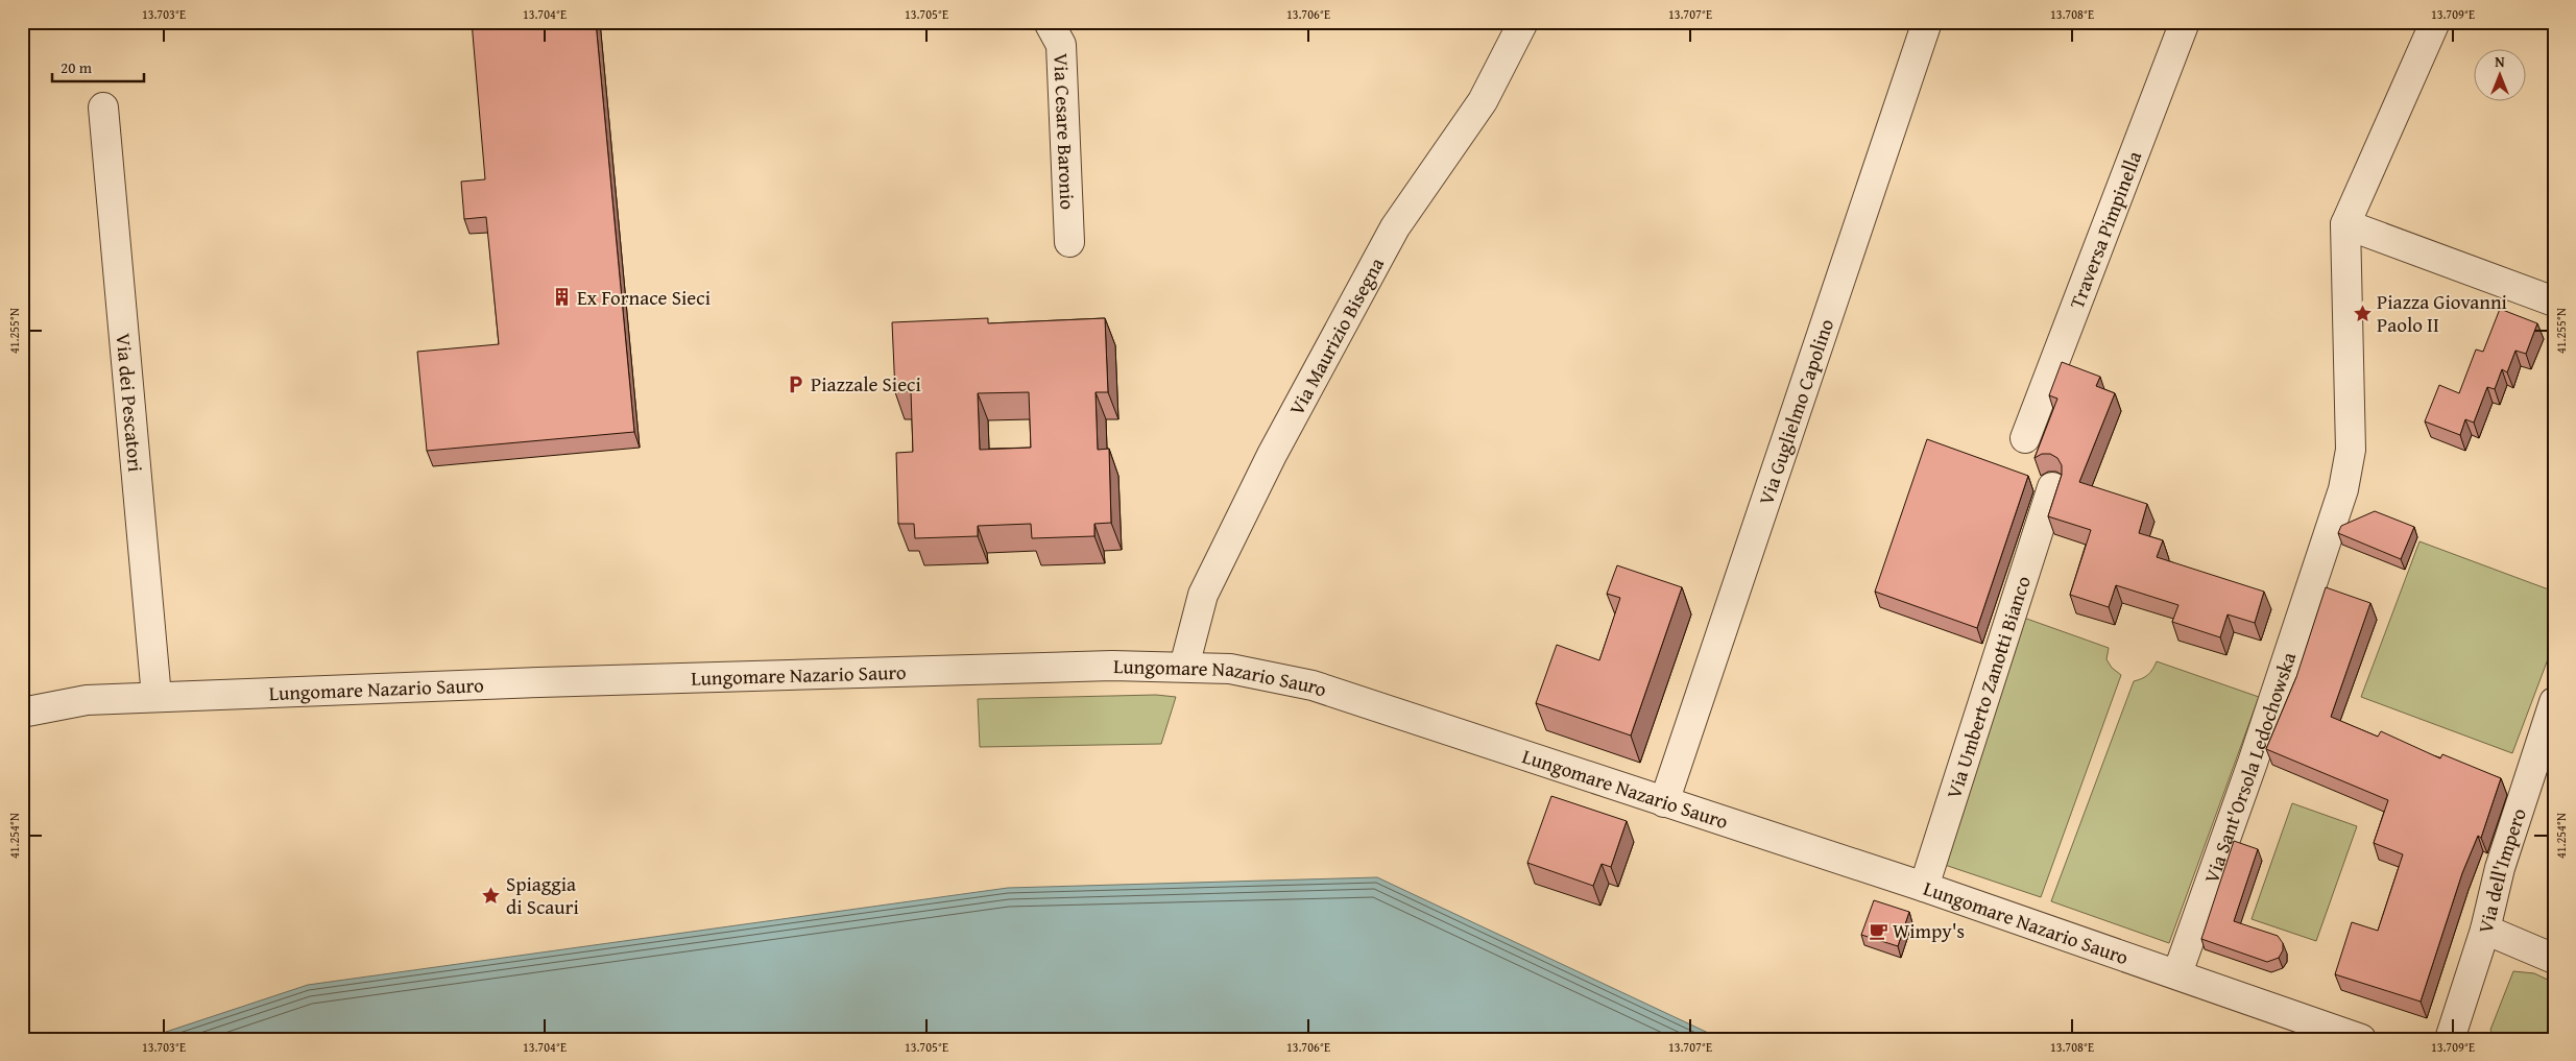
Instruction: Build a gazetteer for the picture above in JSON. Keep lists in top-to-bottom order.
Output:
{
  "streets": {
    "street": [
      "Via Cesare Baronio",
      "Traversa Pimpinella",
      "Via Maurizio Bisegna",
      "Via dei Pescatori",
      "Via Guglielmo Capolino",
      "Lungomare Nazario Sauro",
      "Via Umberto Zanotti Bianco",
      "Via Sant'Orsola Ledochowska",
      "Via dell'Impero"
    ]
  },
  "crossings": [
    ["Via Maurizio Bisegna", "Lungomare Nazario Sauro"],
    ["Via dei Pescatori", "Lungomare Nazario Sauro"],
    ["Via Guglielmo Capolino", "Lungomare Nazario Sauro"],
    ["Lungomare Nazario Sauro", "Via Umberto Zanotti Bianco"],
    ["Lungomare Nazario Sauro", "Via Sant'Orsola Ledochowska"]
  ],
  "places": {
    "building": ["Ex Fornace Sieci"],
    "place": ["Piazza Giovanni Paolo II", "Spiaggia di Scauri"],
    "parking": ["Piazzale Sieci"],
    "cafe": ["Wimpy's"]
  },
  "scale_bar": "20 m",
  "north": "top",
  "coordinates": [
    "13.703°E",
    "13.704°E",
    "13.705°E",
    "13.706°E",
    "13.707°E",
    "13.708°E",
    "13.709°E",
    "41.255°N",
    "41.254°N"
  ]
}
